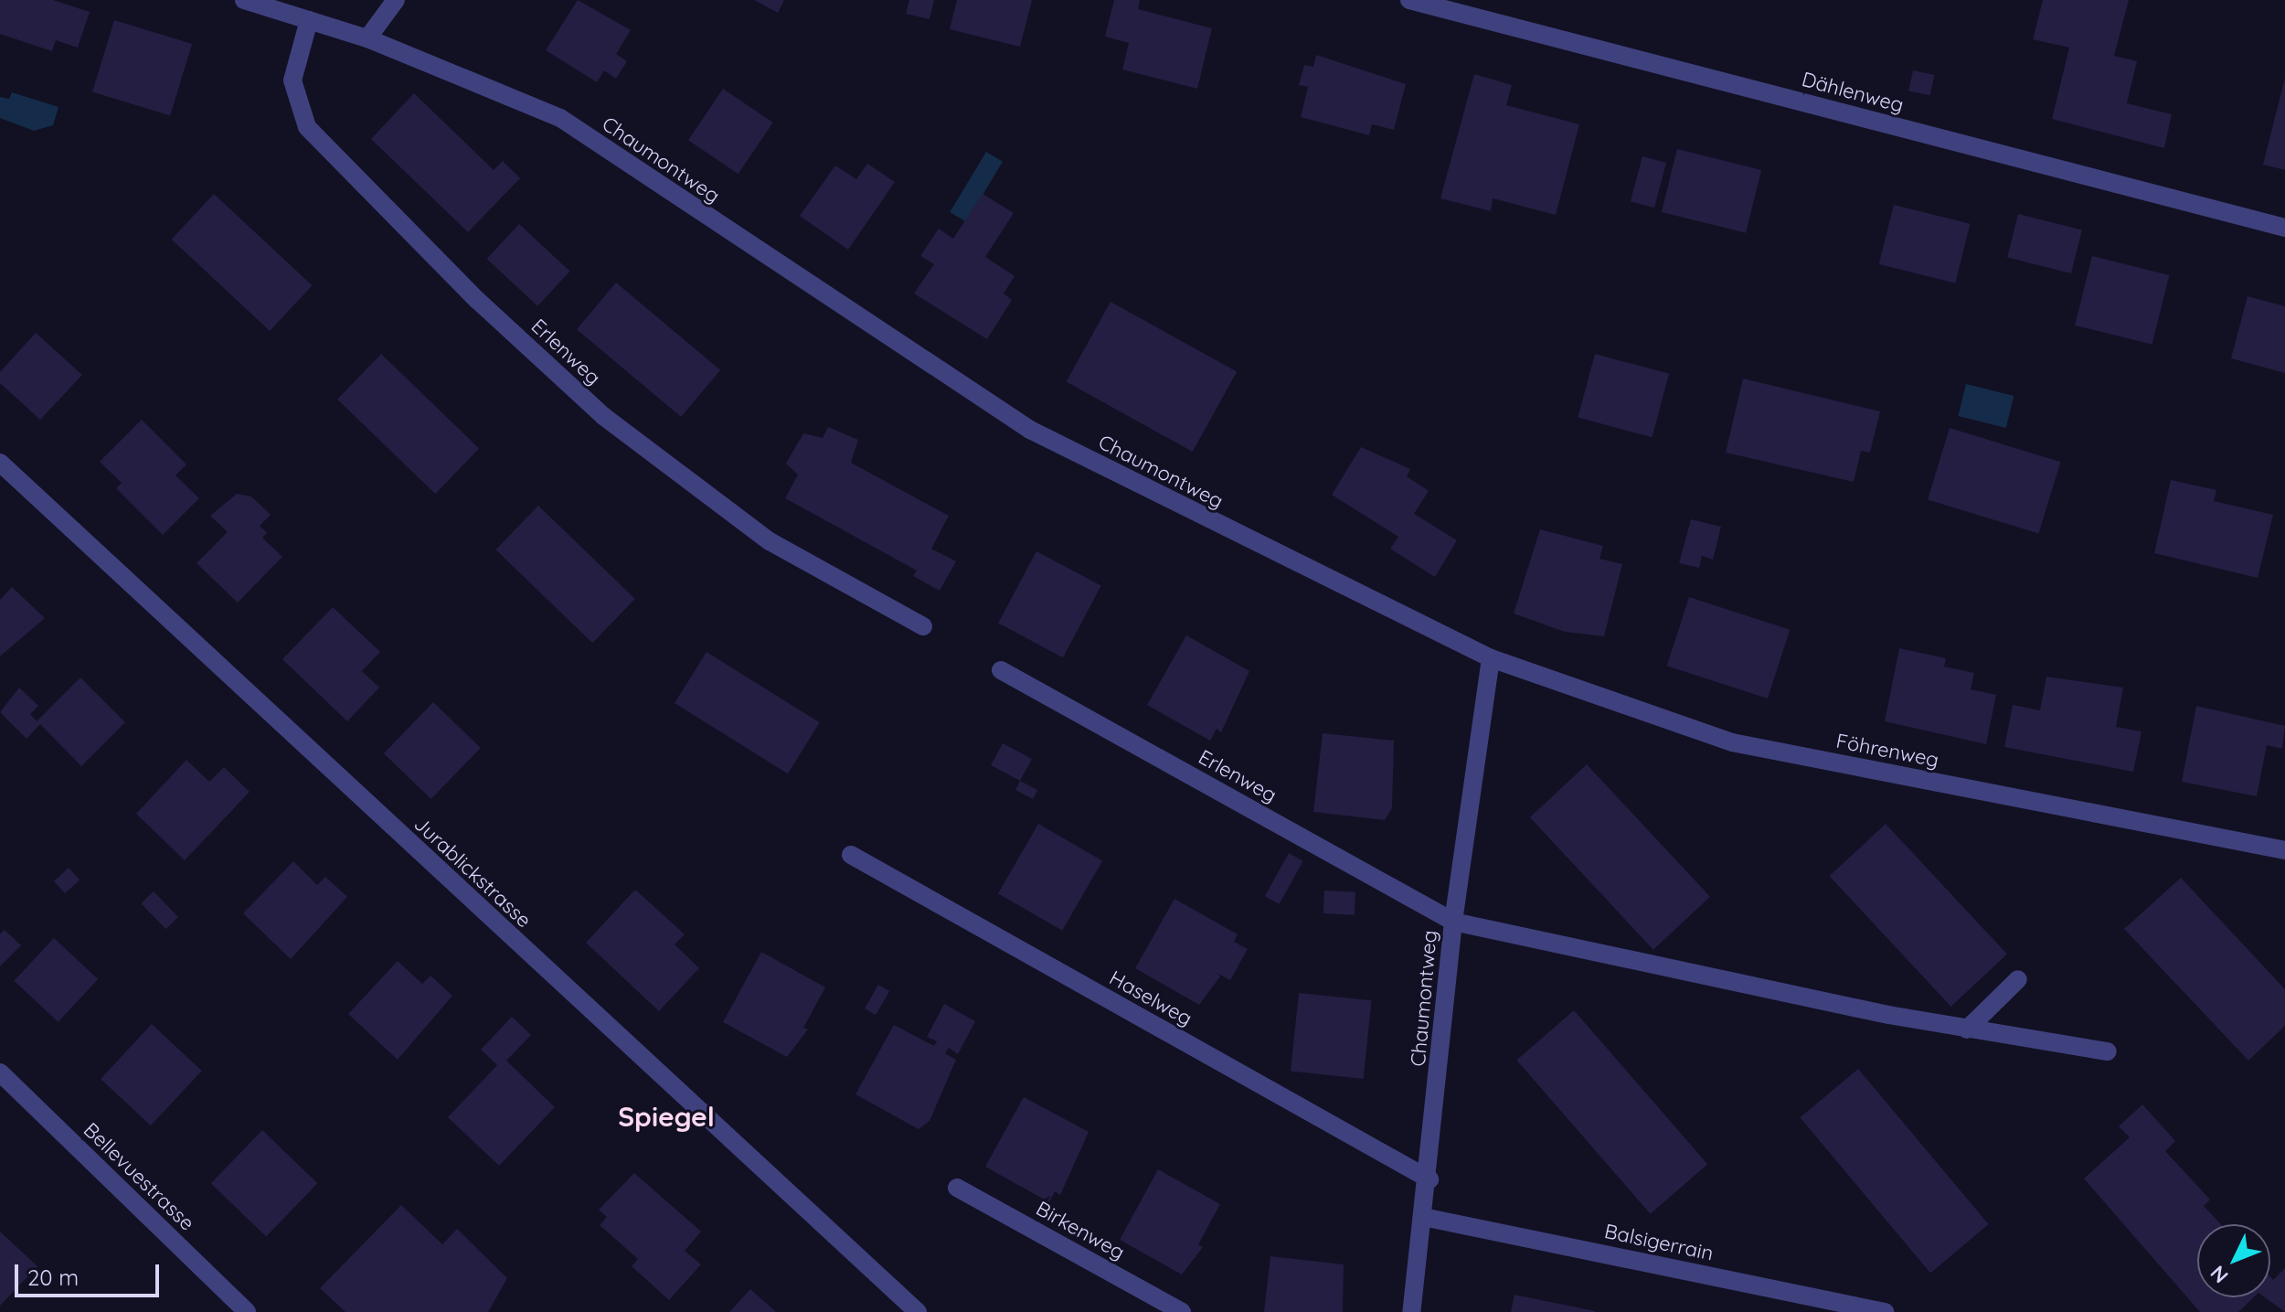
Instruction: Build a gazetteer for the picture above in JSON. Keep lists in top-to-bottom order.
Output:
{
  "streets": {
    "street": [
      "Dählenweg",
      "Chaumontweg",
      "Erlenweg",
      "Föhrenweg",
      "Jurablickstrasse",
      "Haselweg",
      "Bellevuestrasse",
      "Birkenweg",
      "Balsigerrain"
    ]
  },
  "crossings": [
    ["Chaumontweg", "Erlenweg"],
    ["Chaumontweg", "Föhrenweg"],
    ["Chaumontweg", "Haselweg"],
    ["Chaumontweg", "Balsigerrain"]
  ],
  "districts": ["Spiegel"],
  "scale_bar": "20 m",
  "north": "bottom left"
}
